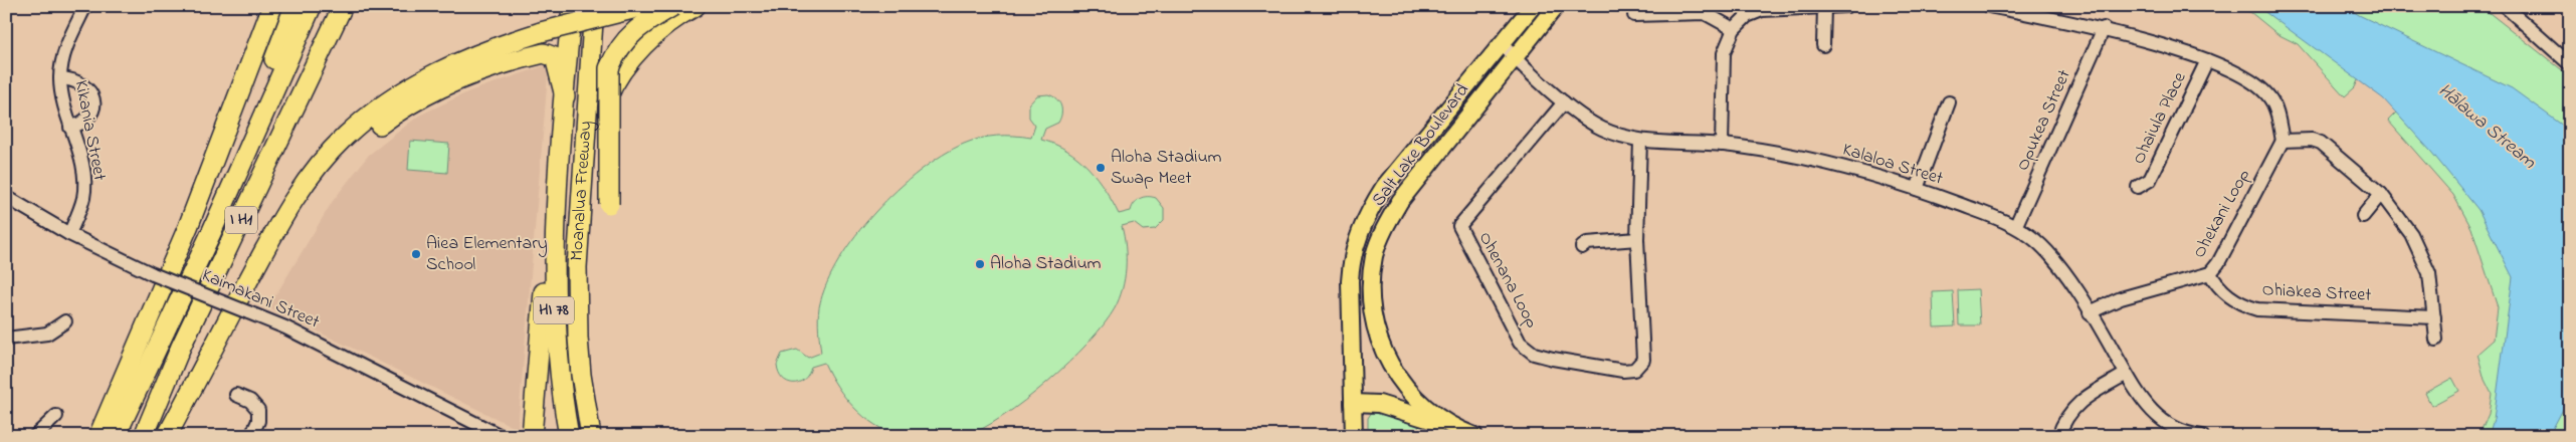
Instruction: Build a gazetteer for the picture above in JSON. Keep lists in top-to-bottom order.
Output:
{
  "streets": {
    "highway": ["Moanalua Freeway", "I H1", "HI 78"],
    "main road": ["Salt Lake Boulevard"],
    "street": [
      "Ohaiula Place",
      "Opukea Street",
      "Kikania Street",
      "Kalaloa Street",
      "Ohekani Loop",
      "Ohenana Loop",
      "Ohiakea Street",
      "Kaimakani Street"
    ]
  },
  "crossings": [
    ["Opukea Street", "Kalaloa Street"],
    ["Kikania Street", "Kaimakani Street"],
    ["Salt Lake Boulevard", "Kalaloa Street"],
    ["Kalaloa Street", "Ohekani Loop"],
    ["Kalaloa Street", "Ohenana Loop"],
    ["Moanalua Freeway", "HI 78"],
    ["Ohekani Loop", "Ohiakea Street"]
  ],
  "water": ["Hālawa Stream"],
  "places": ["Aloha Stadium Swap Meet", "Aiea Elementary School", "Aloha Stadium"]
}
